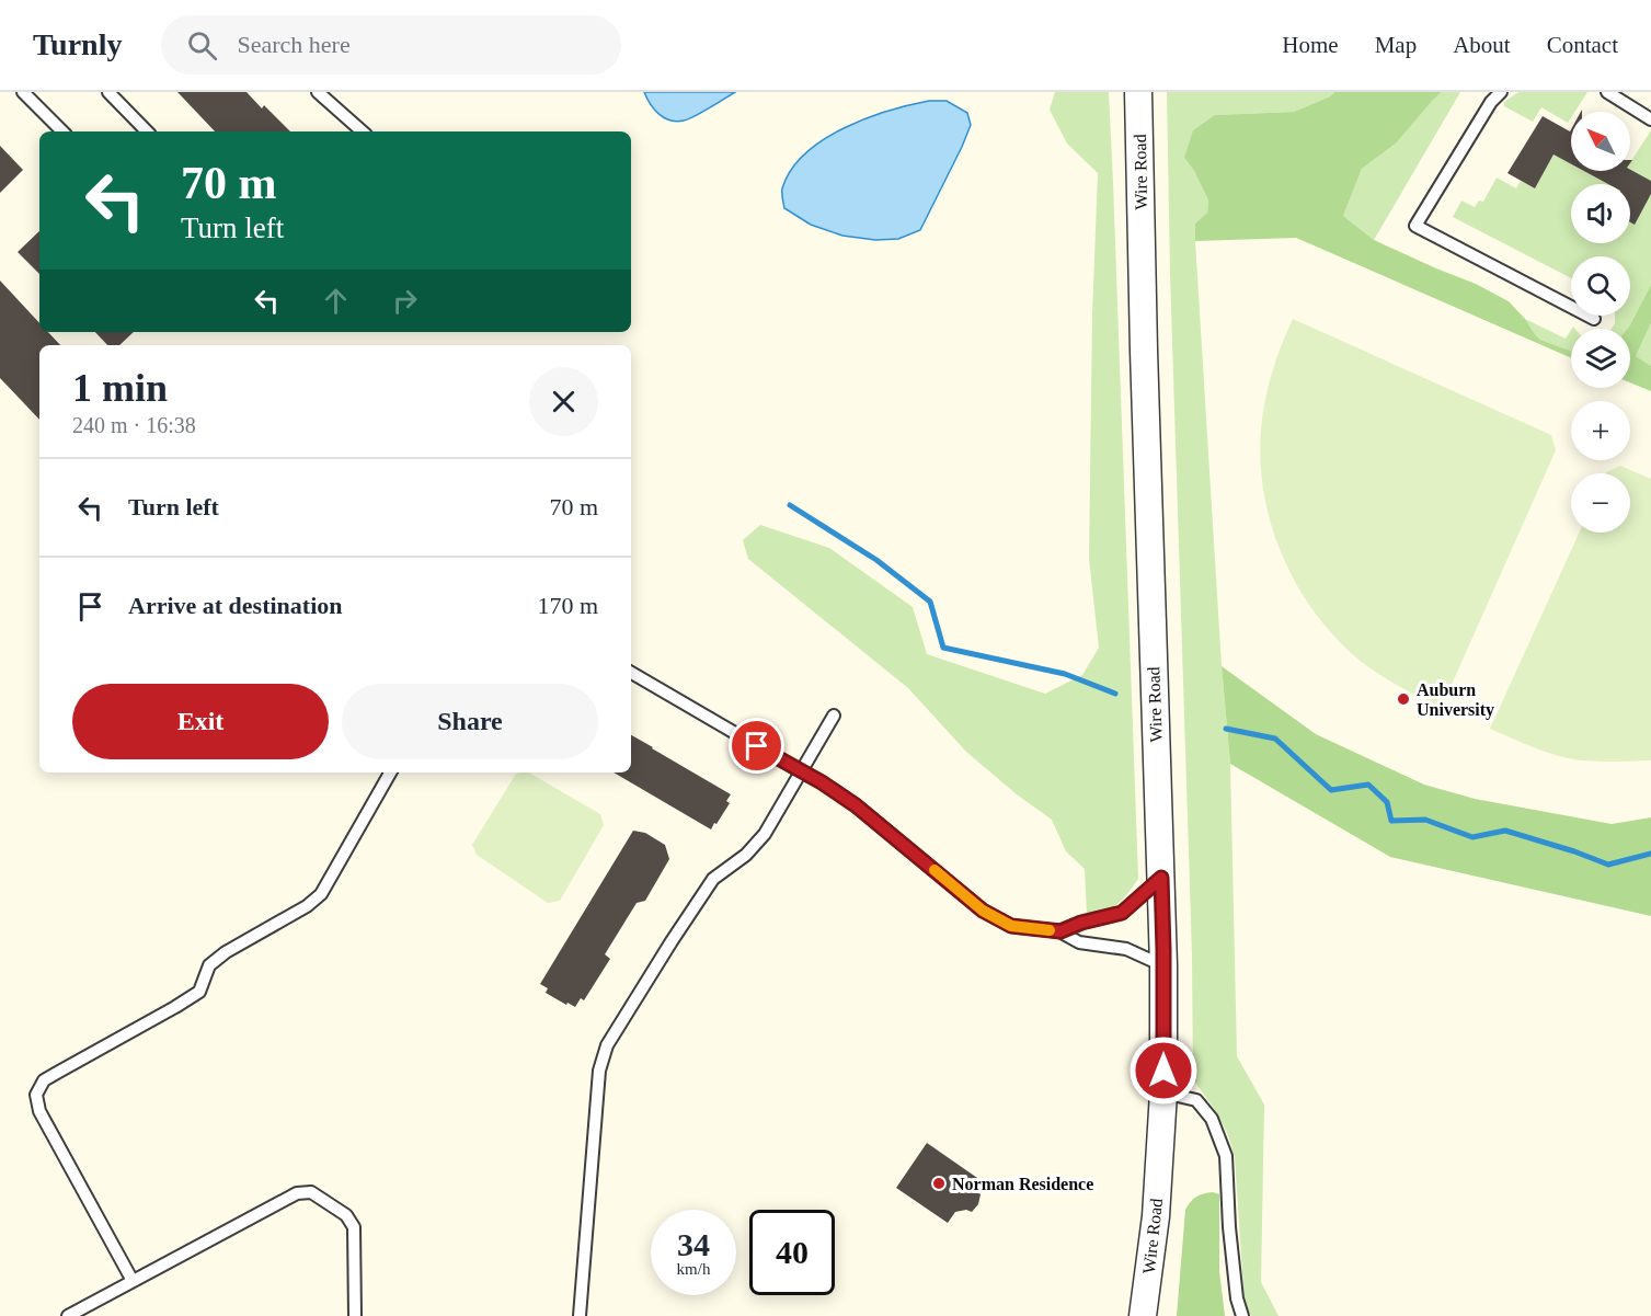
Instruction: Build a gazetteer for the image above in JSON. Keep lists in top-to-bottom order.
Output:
{
  "streets": {
    "street": ["Wire Road"]
  },
  "places": ["Auburn University", "Norman Residence"],
  "north": "top left",
  "page": {
    "header": "Turnly",
    "search": "Search here",
    "nav": [
      "Home",
      "Map",
      "About",
      "Contact"
    ],
    "map_buttons": ["+", "−"],
    "turn": ["70 m", "Turn left"],
    "heading": ["1 min", "240 m · 16:38"],
    "list": [
      {
        "name": "Turn left",
        "value": "70 m"
      },
      {
        "name": "Arrive at destination",
        "value": "170 m"
      }
    ],
    "buttons": ["Exit", "Share"],
    "speed": "34 km/h",
    "limit": "40"
  }
}
